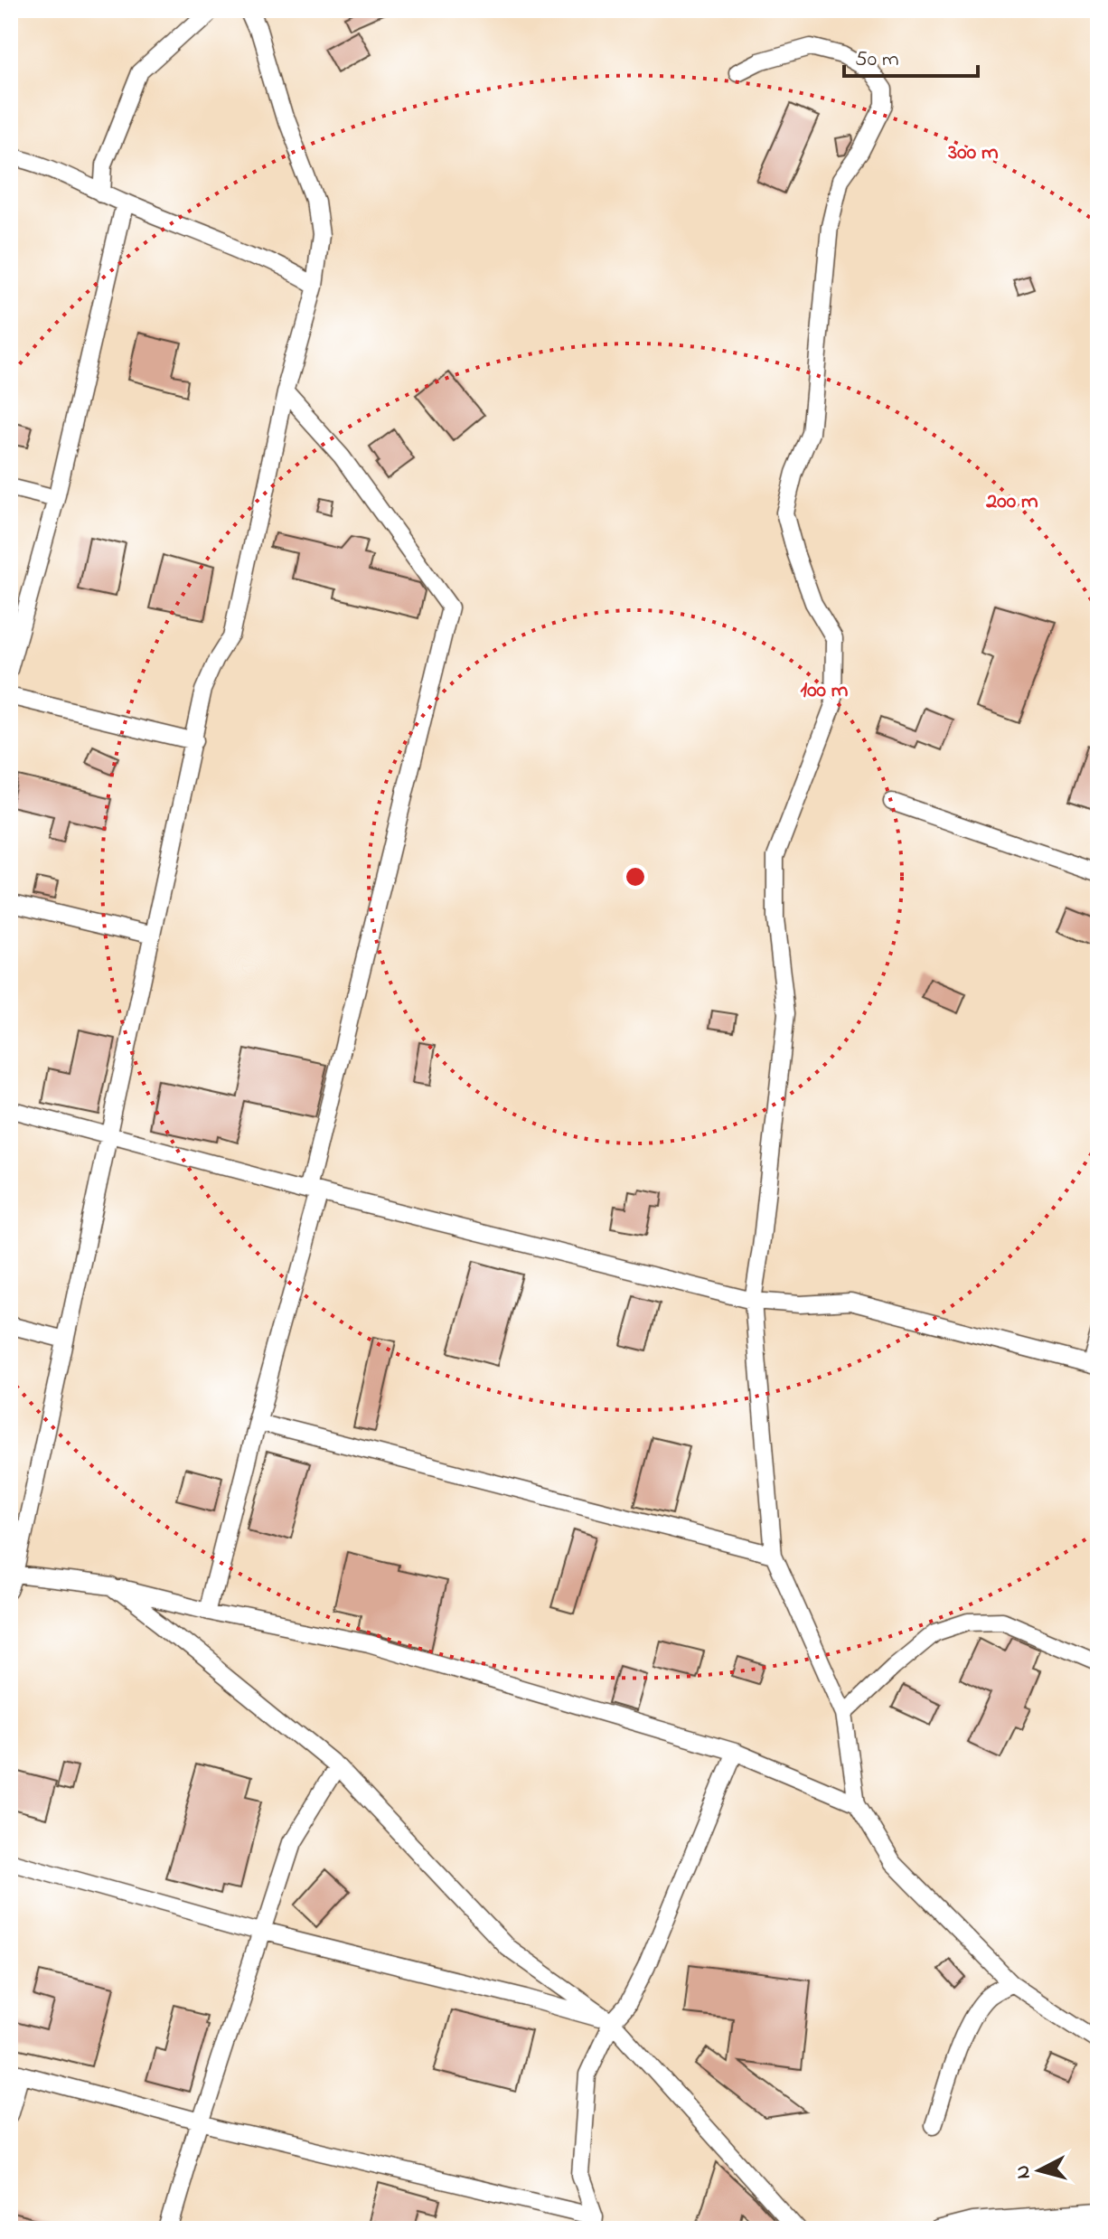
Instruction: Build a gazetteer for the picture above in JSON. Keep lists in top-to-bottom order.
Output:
{
  "scale_bar": "50 m",
  "north": "left",
  "rings": ["300 m", "200 m", "100 m"]
}
